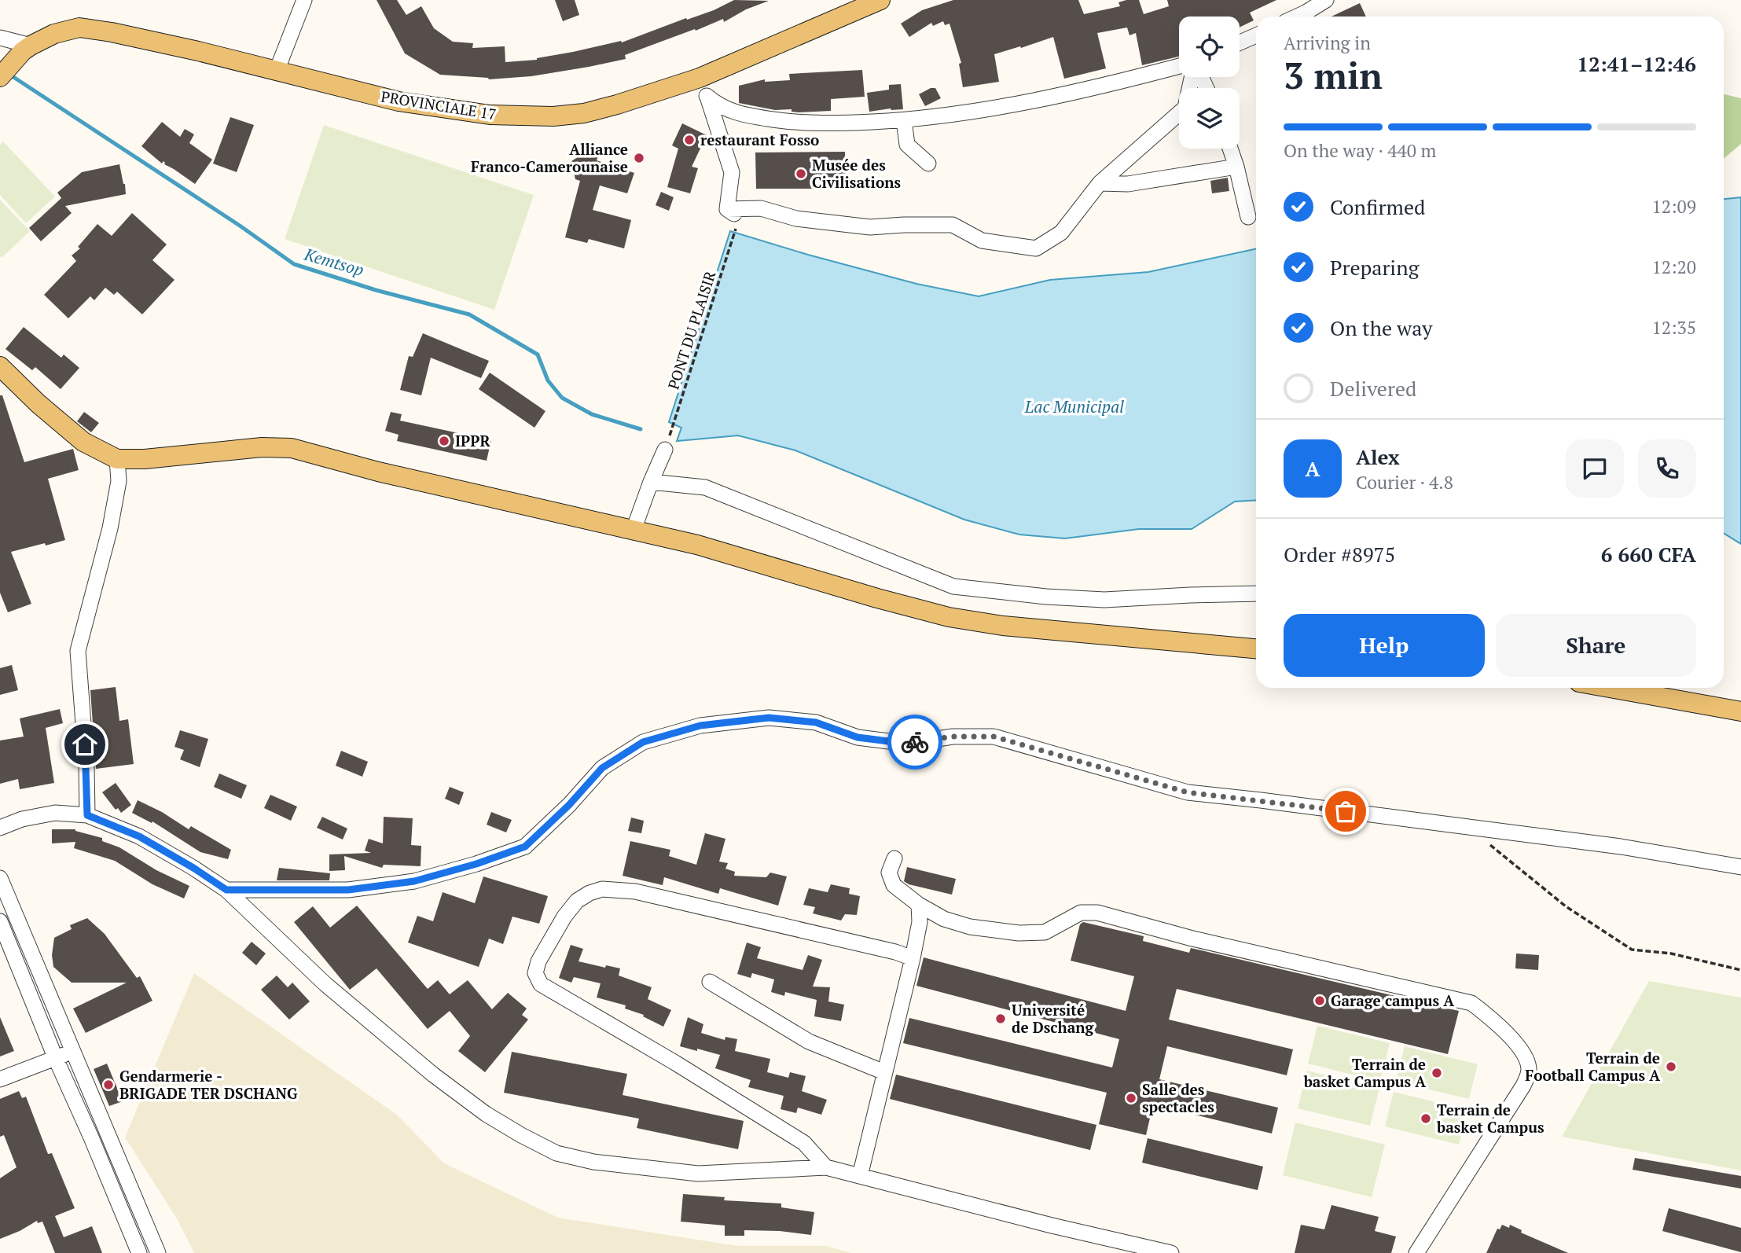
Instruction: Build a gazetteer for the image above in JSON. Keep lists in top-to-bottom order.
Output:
{
  "streets": {
    "main road": ["PROVINCIALE 17"],
    "path": ["PONT DU PLAISIR"]
  },
  "water": ["Kemtsop", "Lac Municipal"],
  "places": [
    "restaurant Fosso",
    "Alliance Franco-Camerounaise",
    "Musée des Civilisations",
    "IPPR",
    "Garage campus A",
    "Université de Dschang",
    "Terrain de Football Campus A",
    "Terrain de basket Campus A",
    "Gendarmerie - BRIGADE TER DSCHANG",
    "Salle des spectacles",
    "Terrain de basket Campus"
  ],
  "page": {
    "heading": ["3 min", "Arriving in", "12:41–12:46"],
    "panel": [
      "Alex",
      "Courier · 4.8",
      "Order #8975",
      "6 660 CFA"
    ],
    "bar": "On the way · 440 m",
    "list": [
      ["Confirmed", "12:09"],
      ["Preparing", "12:20"],
      ["On the way", "12:35"],
      "Delivered"
    ],
    "round": "A",
    "buttons": ["Help", "Share"]
  }
}
